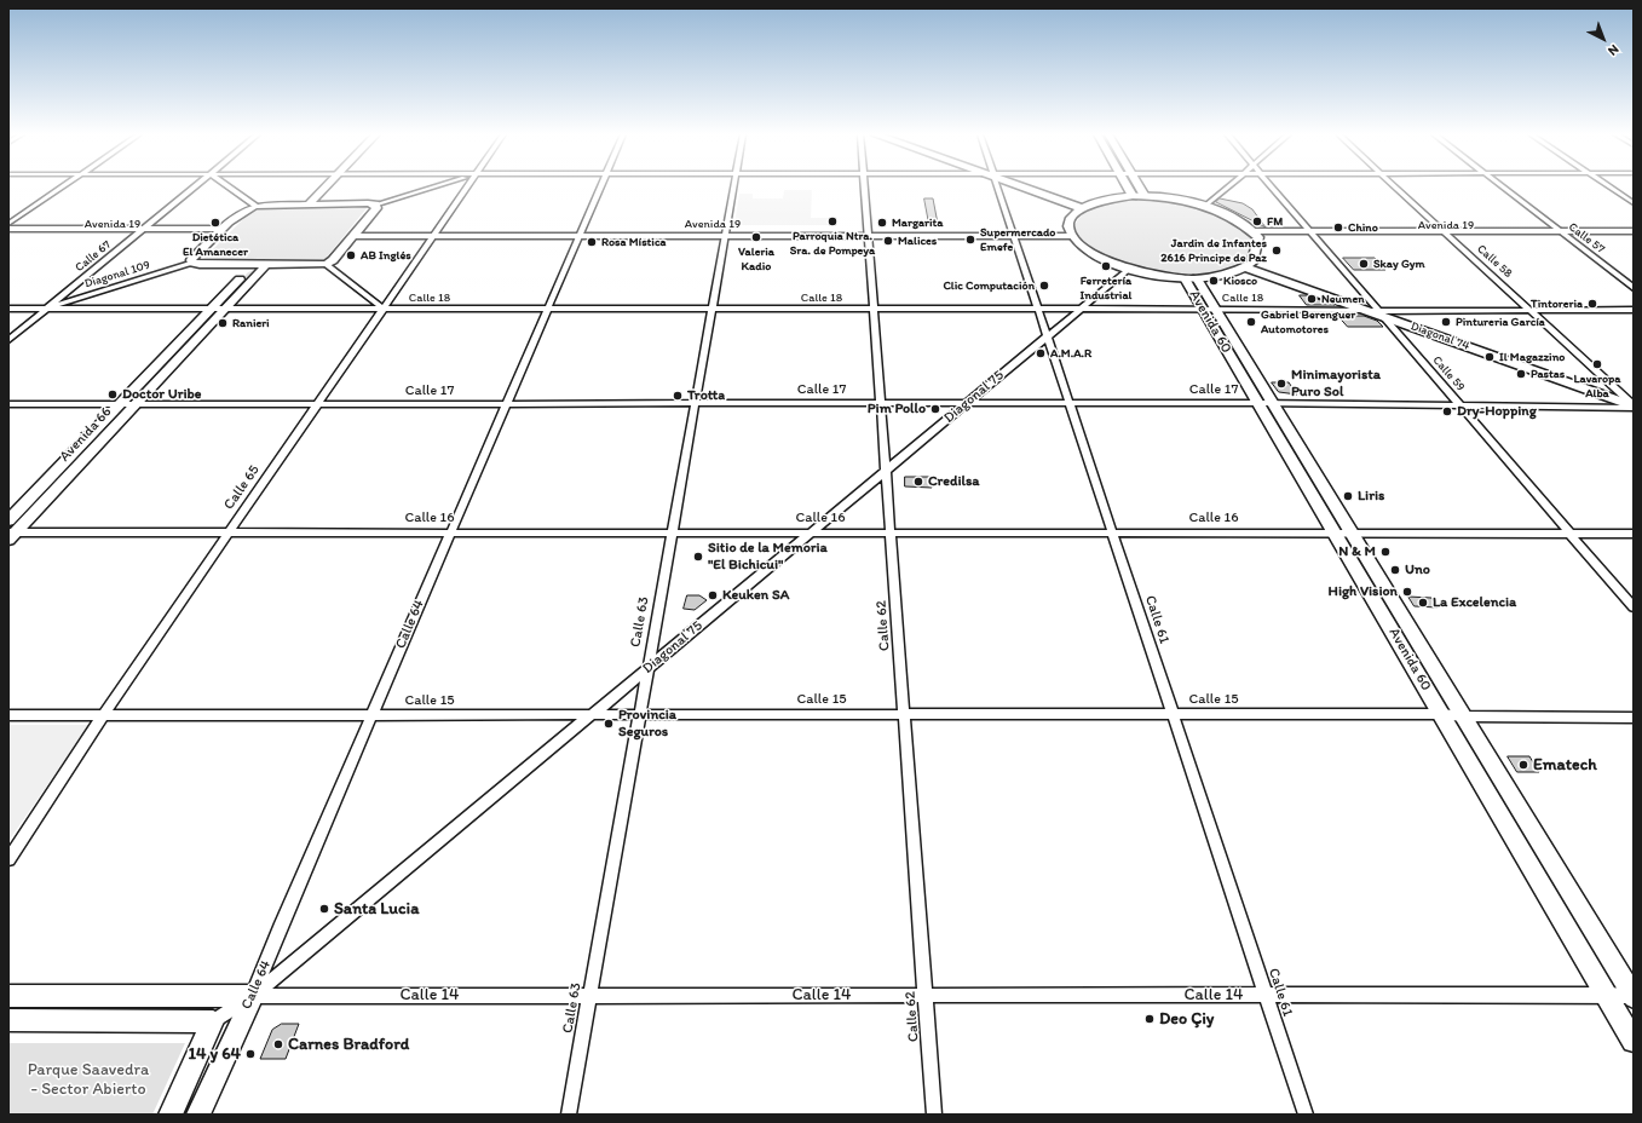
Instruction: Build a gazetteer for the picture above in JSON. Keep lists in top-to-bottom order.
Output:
{
  "streets": {
    "main road": [
      "Avenida 19",
      "Avenida 60",
      "Diagonal 74",
      "Avenida 66",
      "Calle 64",
      "Calle 14"
    ],
    "street": [
      "Calle 57",
      "Calle 67",
      "Calle 58",
      "Diagonal 109",
      "Calle 18",
      "Calle 59",
      "Calle 17",
      "Diagonal 75",
      "Calle 65",
      "Calle 16",
      "Calle 61",
      "Calle 63",
      "Calle 62",
      "Calle 15"
    ]
  },
  "crossings": [
    ["Avenida 19", "Calle 57"],
    ["Avenida 19", "Calle 67"],
    ["Avenida 19", "Calle 58"],
    ["Avenida 19", "Calle 59"],
    ["Avenida 19", "Calle 65"],
    ["Avenida 19", "Calle 61"],
    ["Avenida 19", "Calle 63"],
    ["Avenida 19", "Calle 64"],
    ["Avenida 19", "Calle 62"],
    ["Calle 67", "Diagonal 109"],
    ["Calle 67", "Calle 18"],
    ["Calle 58", "Calle 18"],
    ["Calle 58", "Diagonal 74"],
    ["Calle 58", "Calle 17"],
    ["Diagonal 109", "Calle 18"],
    ["Calle 18", "Avenida 60"],
    ["Calle 18", "Diagonal 74"],
    ["Calle 18", "Calle 59"],
    ["Calle 18", "Diagonal 75"],
    ["Calle 18", "Avenida 66"],
    ["Calle 18", "Calle 65"],
    ["Calle 18", "Calle 61"],
    ["Calle 18", "Calle 63"],
    ["Calle 18", "Calle 64"],
    ["Calle 18", "Calle 62"],
    ["Avenida 60", "Calle 17"],
    ["Avenida 60", "Calle 16"],
    ["Avenida 60", "Calle 15"],
    ["Avenida 60", "Calle 14"],
    ["Diagonal 74", "Calle 59"],
    ["Diagonal 74", "Calle 17"],
    ["Calle 59", "Calle 17"],
    ["Calle 59", "Calle 16"],
    ["Calle 17", "Diagonal 75"],
    ["Calle 17", "Avenida 66"],
    ["Calle 17", "Calle 65"],
    ["Calle 17", "Calle 61"],
    ["Calle 17", "Calle 63"],
    ["Calle 17", "Calle 64"],
    ["Calle 17", "Calle 62"],
    ["Diagonal 75", "Calle 16"],
    ["Diagonal 75", "Calle 61"],
    ["Diagonal 75", "Calle 63"],
    ["Diagonal 75", "Calle 64"],
    ["Diagonal 75", "Calle 62"],
    ["Diagonal 75", "Calle 15"],
    ["Diagonal 75", "Calle 14"],
    ["Avenida 66", "Calle 16"],
    ["Calle 65", "Calle 16"],
    ["Calle 65", "Calle 15"],
    ["Calle 16", "Calle 61"],
    ["Calle 16", "Calle 63"],
    ["Calle 16", "Calle 64"],
    ["Calle 16", "Calle 62"],
    ["Calle 61", "Calle 15"],
    ["Calle 61", "Calle 14"],
    ["Calle 63", "Calle 15"],
    ["Calle 63", "Calle 14"],
    ["Calle 64", "Calle 15"],
    ["Calle 64", "Calle 14"],
    ["Calle 62", "Calle 15"],
    ["Calle 62", "Calle 14"]
  ],
  "parks": ["Parque Saavedra - Sector Abierto"],
  "places": [
    "Parroquia Ntra. Sra. de Pompeya",
    "FM",
    "Dietética El Amanecer",
    "Margarita",
    "Chino",
    "Valeria Kadio",
    "Supermercado Emefe",
    "Malices",
    "Rosa Mística",
    "Jardin de Infantes 2616 Principe de Paz",
    "AB Inglés",
    "Skay Gym",
    "Ferretería Industrial",
    "Kiosco",
    "Clic Computación",
    "Neumen",
    "Tintoreria",
    "Gabriel Berenguer Automotores",
    "Pintureria García",
    "Ranieri",
    "A.M.A.R",
    "Il Magazzino",
    "Lavaropa Alba",
    "Pastas",
    "Minimayorista Puro Sol",
    "Doctor Uribe",
    "Trotta",
    "Pim Pollo",
    "Dry-Hopping",
    "Credilsa",
    "Liris",
    "N & M",
    "Sitio de la Memoria \"El Bichicui\"",
    "Uno",
    "High Vision",
    "Keuken SA",
    "La Excelencia",
    "Provincia Seguros",
    "Ematech",
    "Santa Lucia",
    "Deo Çiy",
    "Carnes Bradford",
    "14 y 64"
  ],
  "north": "bottom right"
}
